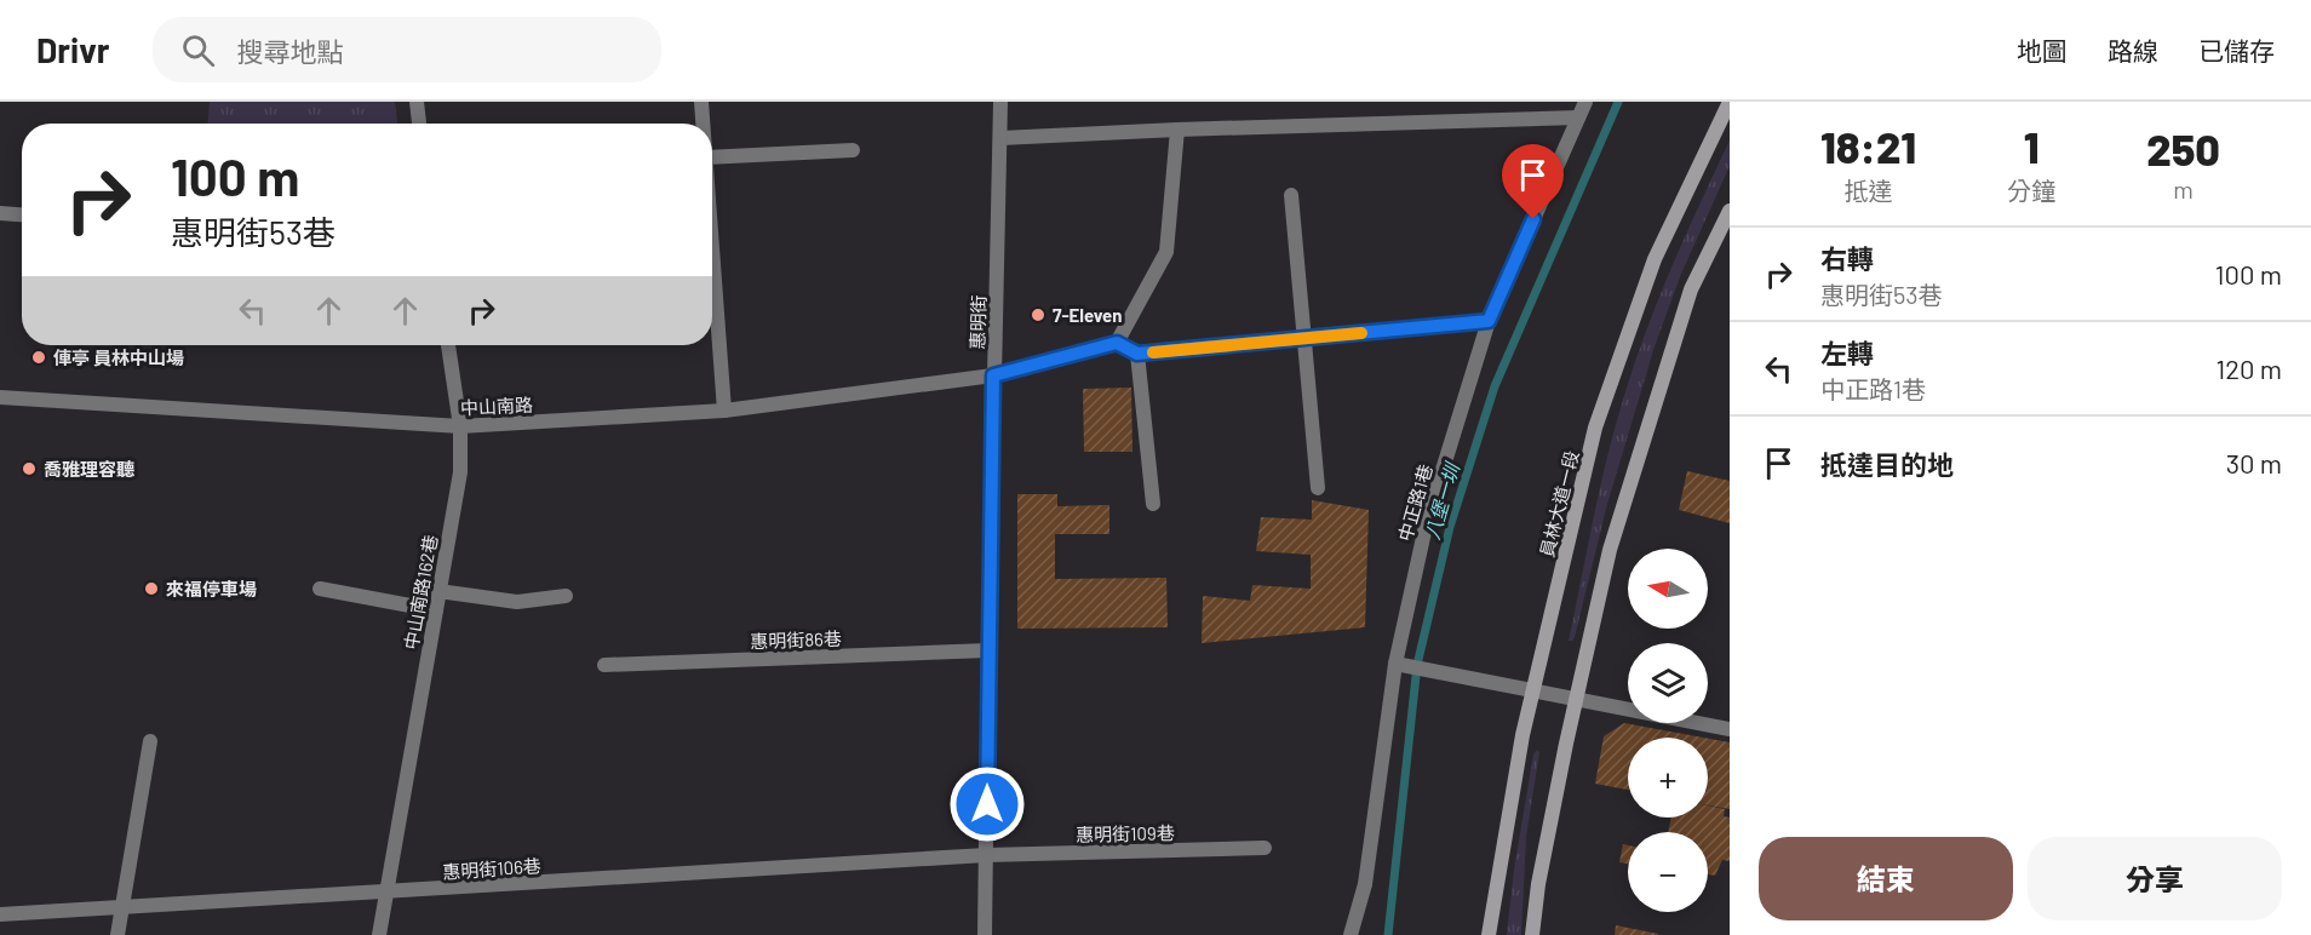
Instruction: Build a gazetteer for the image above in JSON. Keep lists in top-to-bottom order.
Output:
{
  "streets": {
    "main road": ["員林大道一段"],
    "street": [
      "惠明街",
      "中山南路",
      "中正路1巷",
      "中山南路162巷",
      "惠明街86巷",
      "惠明街109巷",
      "惠明街106巷"
    ]
  },
  "crossings": [
    ["惠明街", "中山南路"],
    ["惠明街", "惠明街86巷"],
    ["惠明街", "惠明街109巷"],
    ["惠明街", "惠明街106巷"],
    ["中山南路", "中山南路162巷"],
    ["中山南路162巷", "惠明街106巷"],
    ["惠明街109巷", "惠明街106巷"]
  ],
  "water": ["八堡一圳"],
  "places": [
    "7-Eleven",
    "俥亭 員林中山場",
    "喬雅理容聽",
    "來福停車場"
  ],
  "north": "left",
  "page": {
    "header": "Drivr",
    "search": "搜尋地點",
    "nav": ["地圖", "路線", "已儲存"],
    "eta": [
      "18:21",
      "抵達",
      "1",
      "分鐘",
      "250",
      "m"
    ],
    "turn": ["100 m", "惠明街53巷"],
    "list": [
      {
        "name": "右轉",
        "note": "惠明街53巷",
        "value": "100 m"
      },
      {
        "name": "左轉",
        "note": "中正路1巷",
        "value": "120 m"
      },
      {
        "name": "抵達目的地",
        "value": "30 m"
      }
    ],
    "map_buttons": ["+", "−"],
    "buttons": ["結束", "分享"]
  }
}
